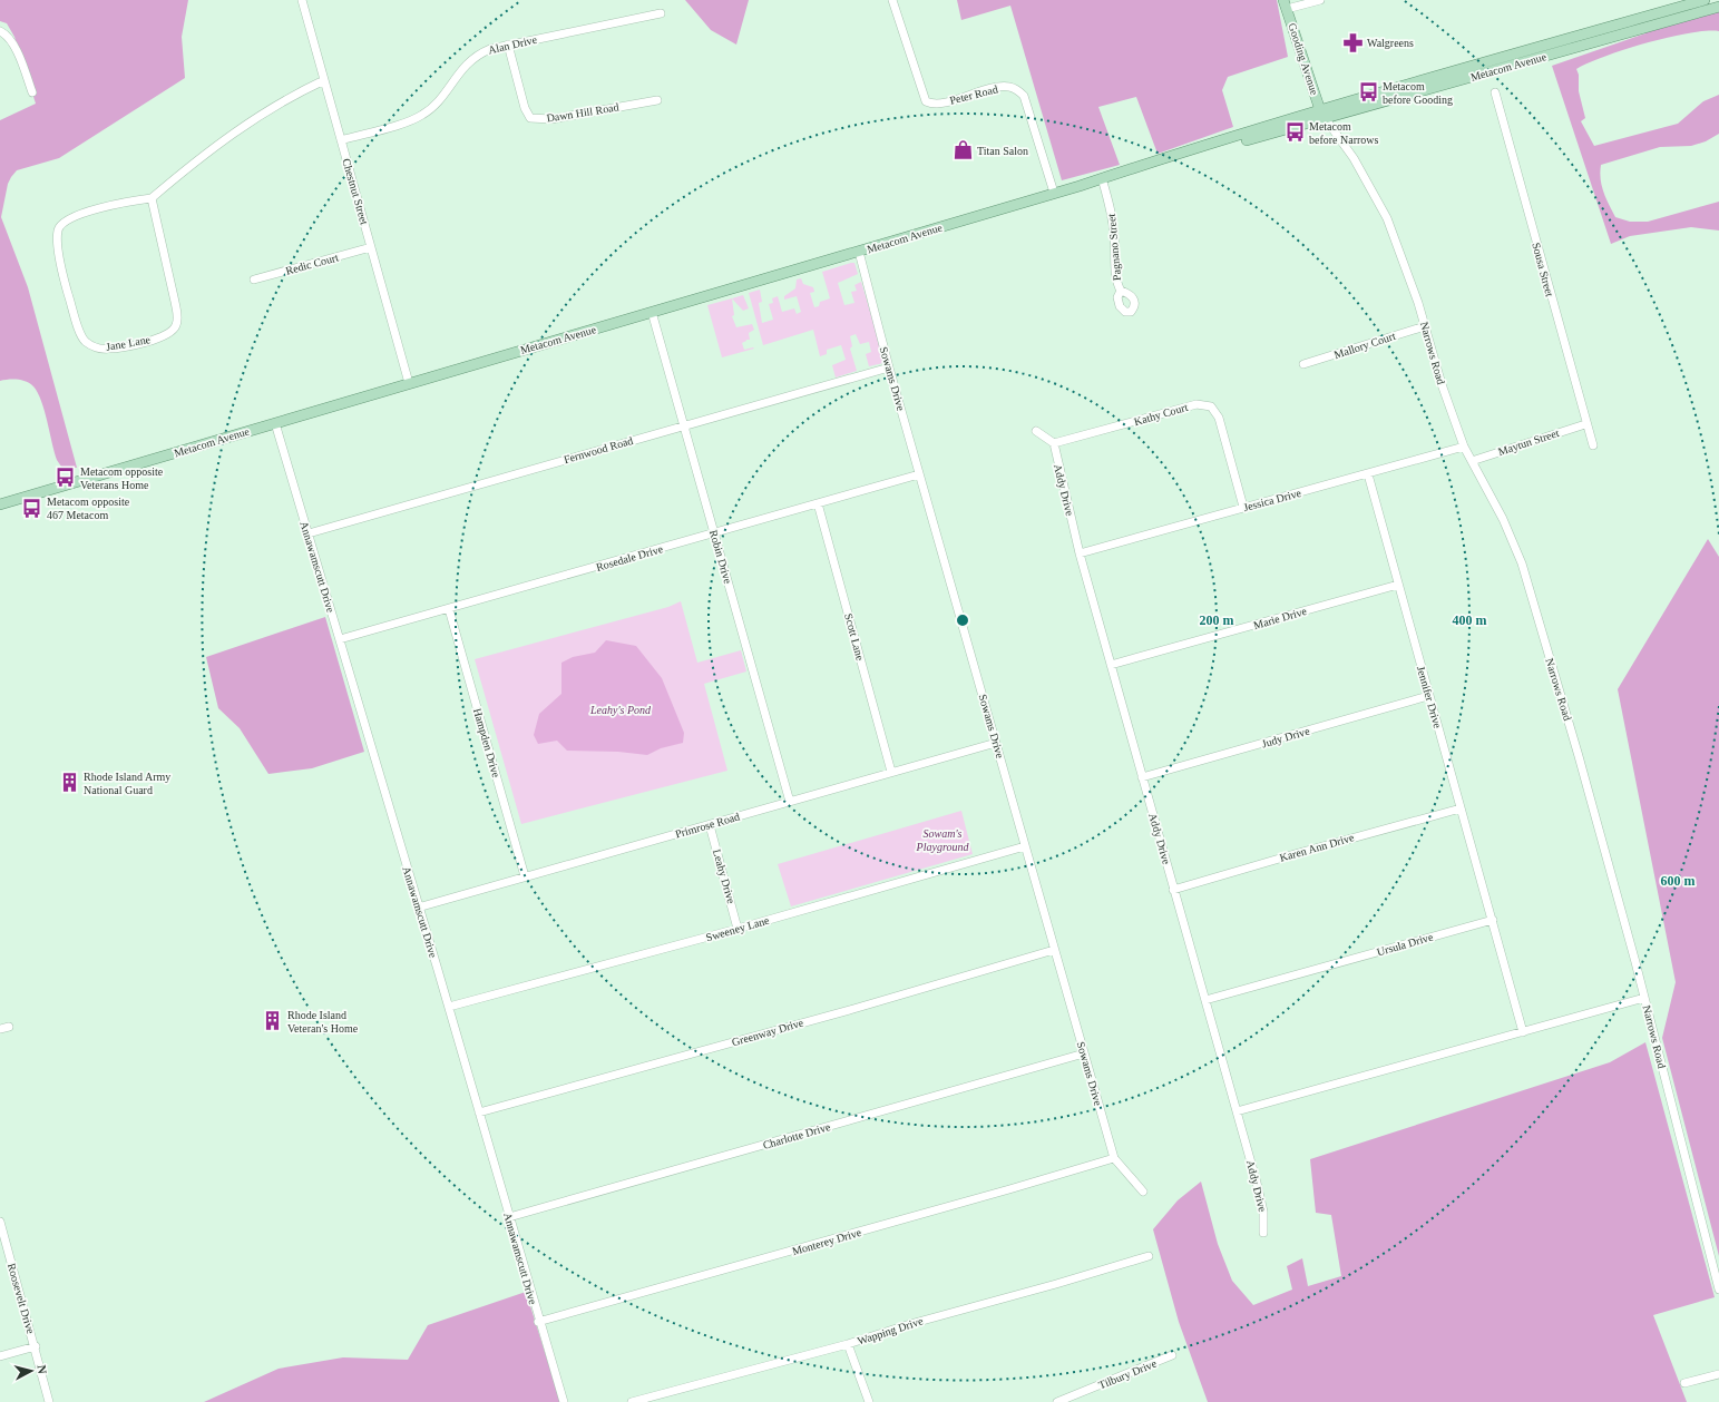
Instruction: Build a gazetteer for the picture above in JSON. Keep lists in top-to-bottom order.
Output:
{
  "streets": {
    "main road": ["Gooding Avenue", "Metacom Avenue"],
    "street": [
      "Alan Drive",
      "Peter Road",
      "Dawn Hill Road",
      "Chestnut Street",
      "Pagnano Street",
      "Redic Court",
      "Sousa Street",
      "Jane Lane",
      "Mallory Court",
      "Narrows Road",
      "Sowams Drive",
      "Kathy Court",
      "Maytun Street",
      "Fernwood Road",
      "Addy Drive",
      "Jessica Drive",
      "Robin Drive",
      "Rosedale Drive",
      "Annawamscutt Drive",
      "Marie Drive",
      "Scott Lane",
      "Jennifer Drive",
      "Judy Drive",
      "Hampden Drive",
      "Primrose Road",
      "Karen Ann Drive",
      "Leahy Drive",
      "Sweeney Lane",
      "Ursula Drive",
      "Greenway Drive",
      "Charlotte Drive",
      "Monterey Drive",
      "Roosevelt Drive",
      "Wapping Drive",
      "Tilbury Drive"
    ]
  },
  "crossings": [
    ["Alan Drive", "Dawn Hill Road"],
    ["Alan Drive", "Chestnut Street"],
    ["Gooding Avenue", "Metacom Avenue"],
    ["Gooding Avenue", "Narrows Road"],
    ["Metacom Avenue", "Peter Road"],
    ["Metacom Avenue", "Chestnut Street"],
    ["Metacom Avenue", "Pagnano Street"],
    ["Metacom Avenue", "Narrows Road"],
    ["Metacom Avenue", "Sowams Drive"],
    ["Metacom Avenue", "Robin Drive"],
    ["Metacom Avenue", "Annawamscutt Drive"],
    ["Chestnut Street", "Redic Court"],
    ["Sousa Street", "Maytun Street"],
    ["Mallory Court", "Narrows Road"],
    ["Narrows Road", "Maytun Street"],
    ["Narrows Road", "Jessica Drive"],
    ["Sowams Drive", "Fernwood Road"],
    ["Sowams Drive", "Rosedale Drive"],
    ["Sowams Drive", "Primrose Road"],
    ["Sowams Drive", "Sweeney Lane"],
    ["Sowams Drive", "Greenway Drive"],
    ["Sowams Drive", "Charlotte Drive"],
    ["Sowams Drive", "Monterey Drive"],
    ["Kathy Court", "Addy Drive"],
    ["Kathy Court", "Jessica Drive"],
    ["Fernwood Road", "Robin Drive"],
    ["Fernwood Road", "Annawamscutt Drive"],
    ["Addy Drive", "Jessica Drive"],
    ["Addy Drive", "Marie Drive"],
    ["Addy Drive", "Judy Drive"],
    ["Addy Drive", "Karen Ann Drive"],
    ["Addy Drive", "Ursula Drive"],
    ["Jessica Drive", "Jennifer Drive"],
    ["Robin Drive", "Rosedale Drive"],
    ["Robin Drive", "Primrose Road"],
    ["Rosedale Drive", "Annawamscutt Drive"],
    ["Rosedale Drive", "Scott Lane"],
    ["Rosedale Drive", "Hampden Drive"],
    ["Annawamscutt Drive", "Primrose Road"],
    ["Annawamscutt Drive", "Sweeney Lane"],
    ["Annawamscutt Drive", "Greenway Drive"],
    ["Annawamscutt Drive", "Charlotte Drive"],
    ["Annawamscutt Drive", "Monterey Drive"],
    ["Marie Drive", "Jennifer Drive"],
    ["Scott Lane", "Primrose Road"],
    ["Jennifer Drive", "Judy Drive"],
    ["Jennifer Drive", "Karen Ann Drive"],
    ["Jennifer Drive", "Ursula Drive"],
    ["Hampden Drive", "Primrose Road"],
    ["Primrose Road", "Leahy Drive"],
    ["Leahy Drive", "Sweeney Lane"]
  ],
  "parks": ["Leahy's Pond", "Sowam's Playground"],
  "places": {
    "pharmacy": ["Walgreens"],
    "bus stop": [
      "Metacom before Gooding",
      "Metacom before Narrows",
      "Metacom opposite Veterans Home",
      "Metacom opposite 467 Metacom"
    ],
    "shop": ["Titan Salon"],
    "building": ["Rhode Island Army National Guard", "Rhode Island Veteran's Home"]
  },
  "north": "right",
  "rings": ["200 m", "400 m", "600 m"]
}
